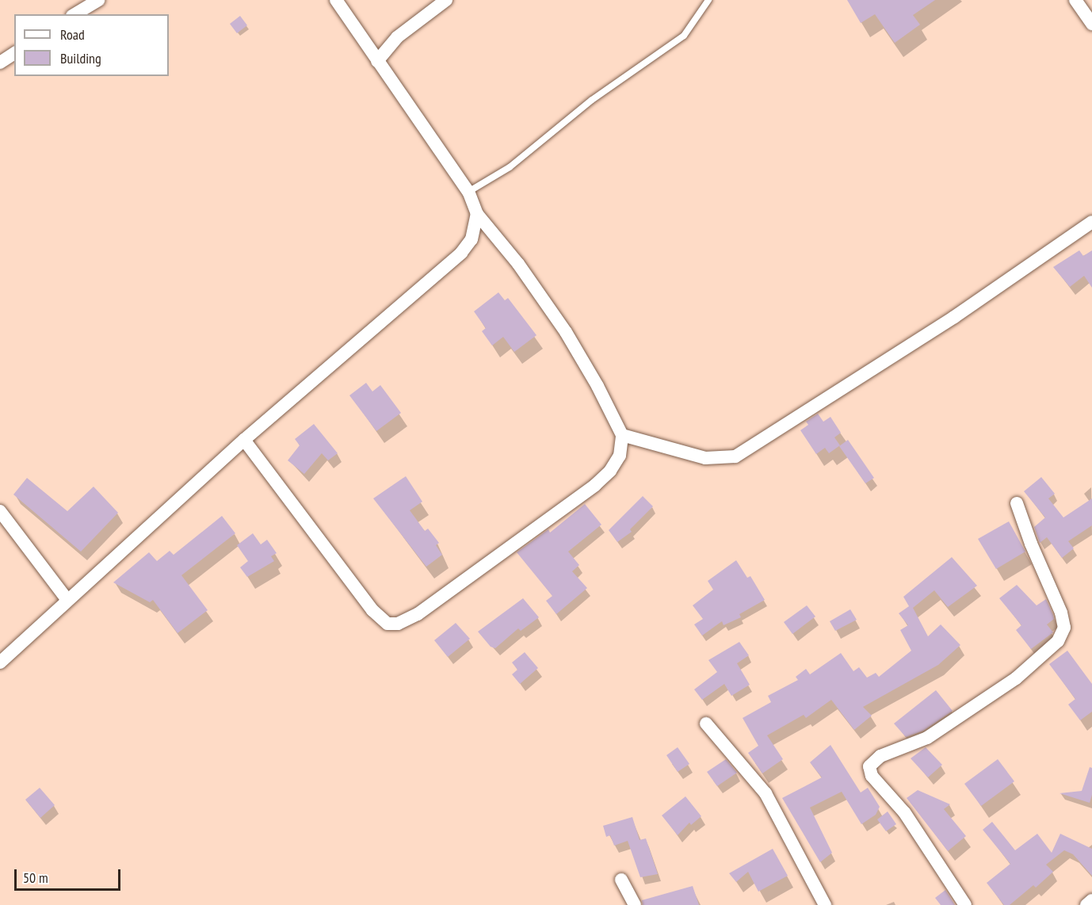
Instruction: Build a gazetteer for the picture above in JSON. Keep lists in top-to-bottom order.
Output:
{
  "legend": ["Road", "Building"],
  "scale_bar": "50 m"
}
